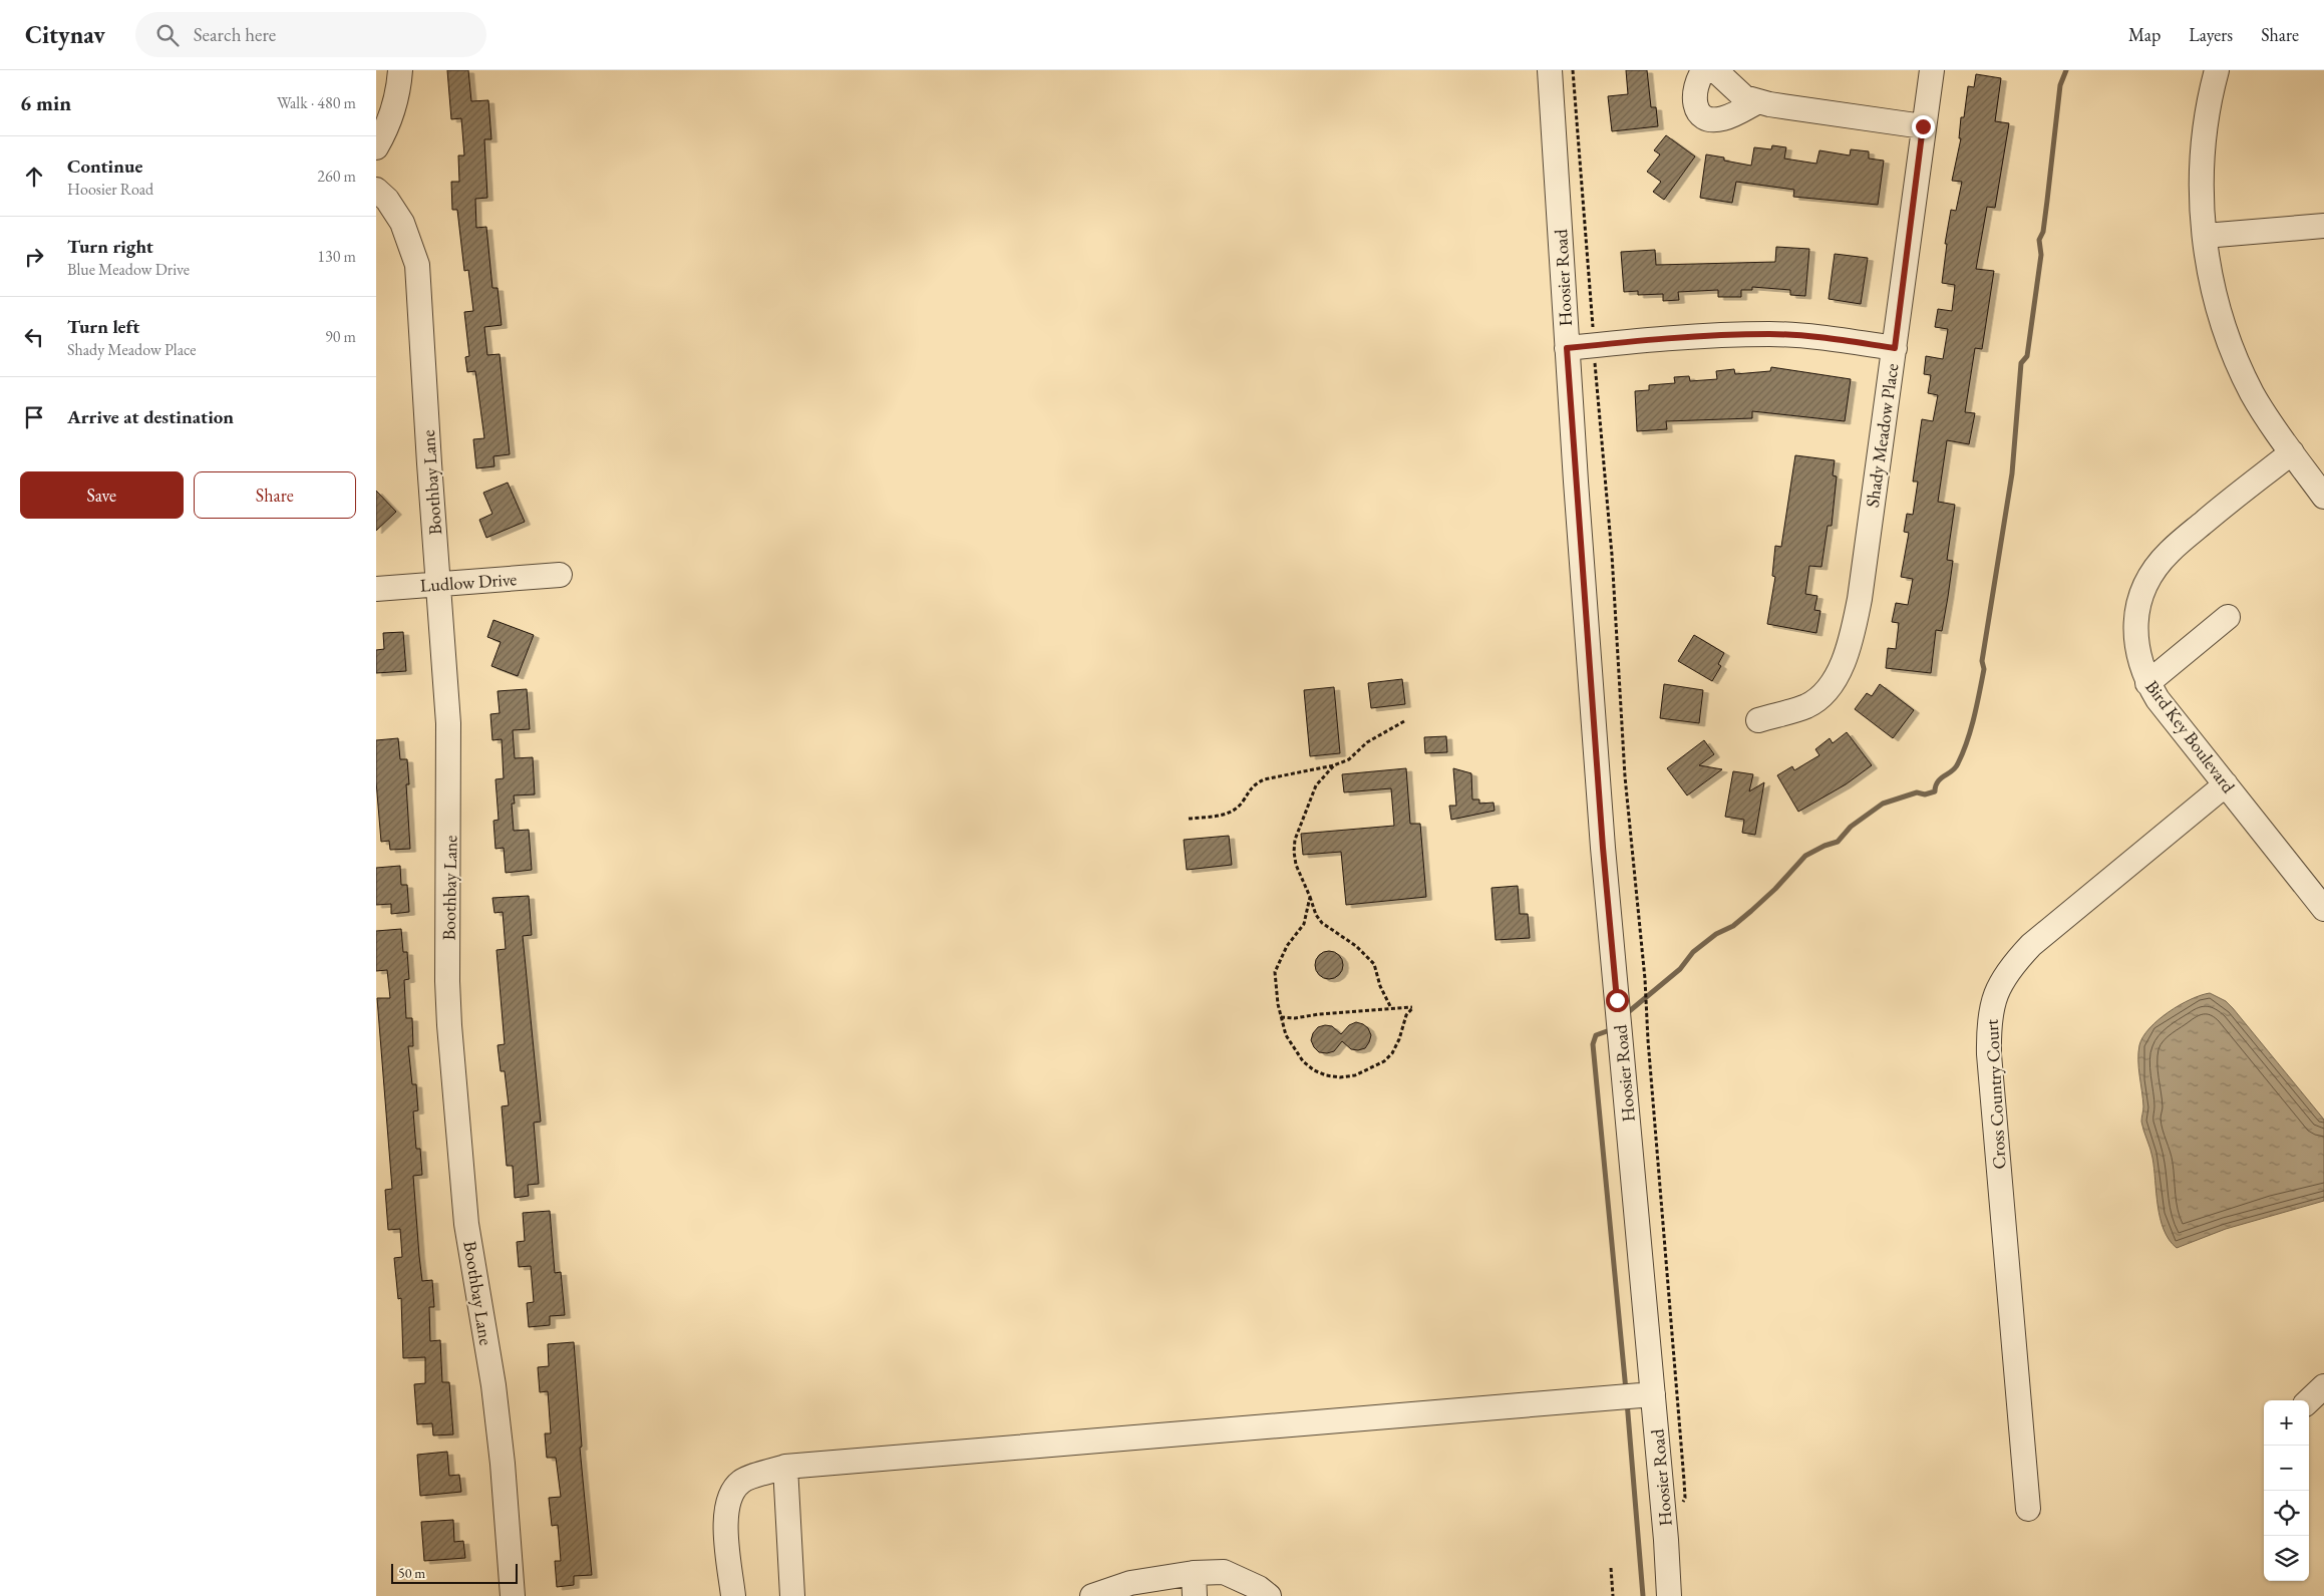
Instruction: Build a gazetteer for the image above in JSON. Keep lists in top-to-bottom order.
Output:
{
  "streets": {
    "street": [
      "Hoosier Road",
      "Shady Meadow Place",
      "Boothbay Lane",
      "Ludlow Drive",
      "Bird Key Boulevard",
      "Cross Country Court"
    ]
  },
  "crossings": [
    ["Boothbay Lane", "Ludlow Drive"],
    ["Bird Key Boulevard", "Cross Country Court"]
  ],
  "scale_bar": "50 m",
  "page": {
    "header": "Citynav",
    "search": "Search here",
    "nav": ["Map", "Layers", "Share"],
    "heading": ["6 min", "Walk · 480 m"],
    "list": [
      ["Continue", "Hoosier Road", "260 m"],
      ["Turn right", "Blue Meadow Drive", "130 m"],
      ["Turn left", "Shady Meadow Place", "90 m"],
      "Arrive at destination"
    ],
    "buttons": ["Save", "Share"],
    "map_buttons": ["+", "−"],
    "scale": "50 m"
  }
}
